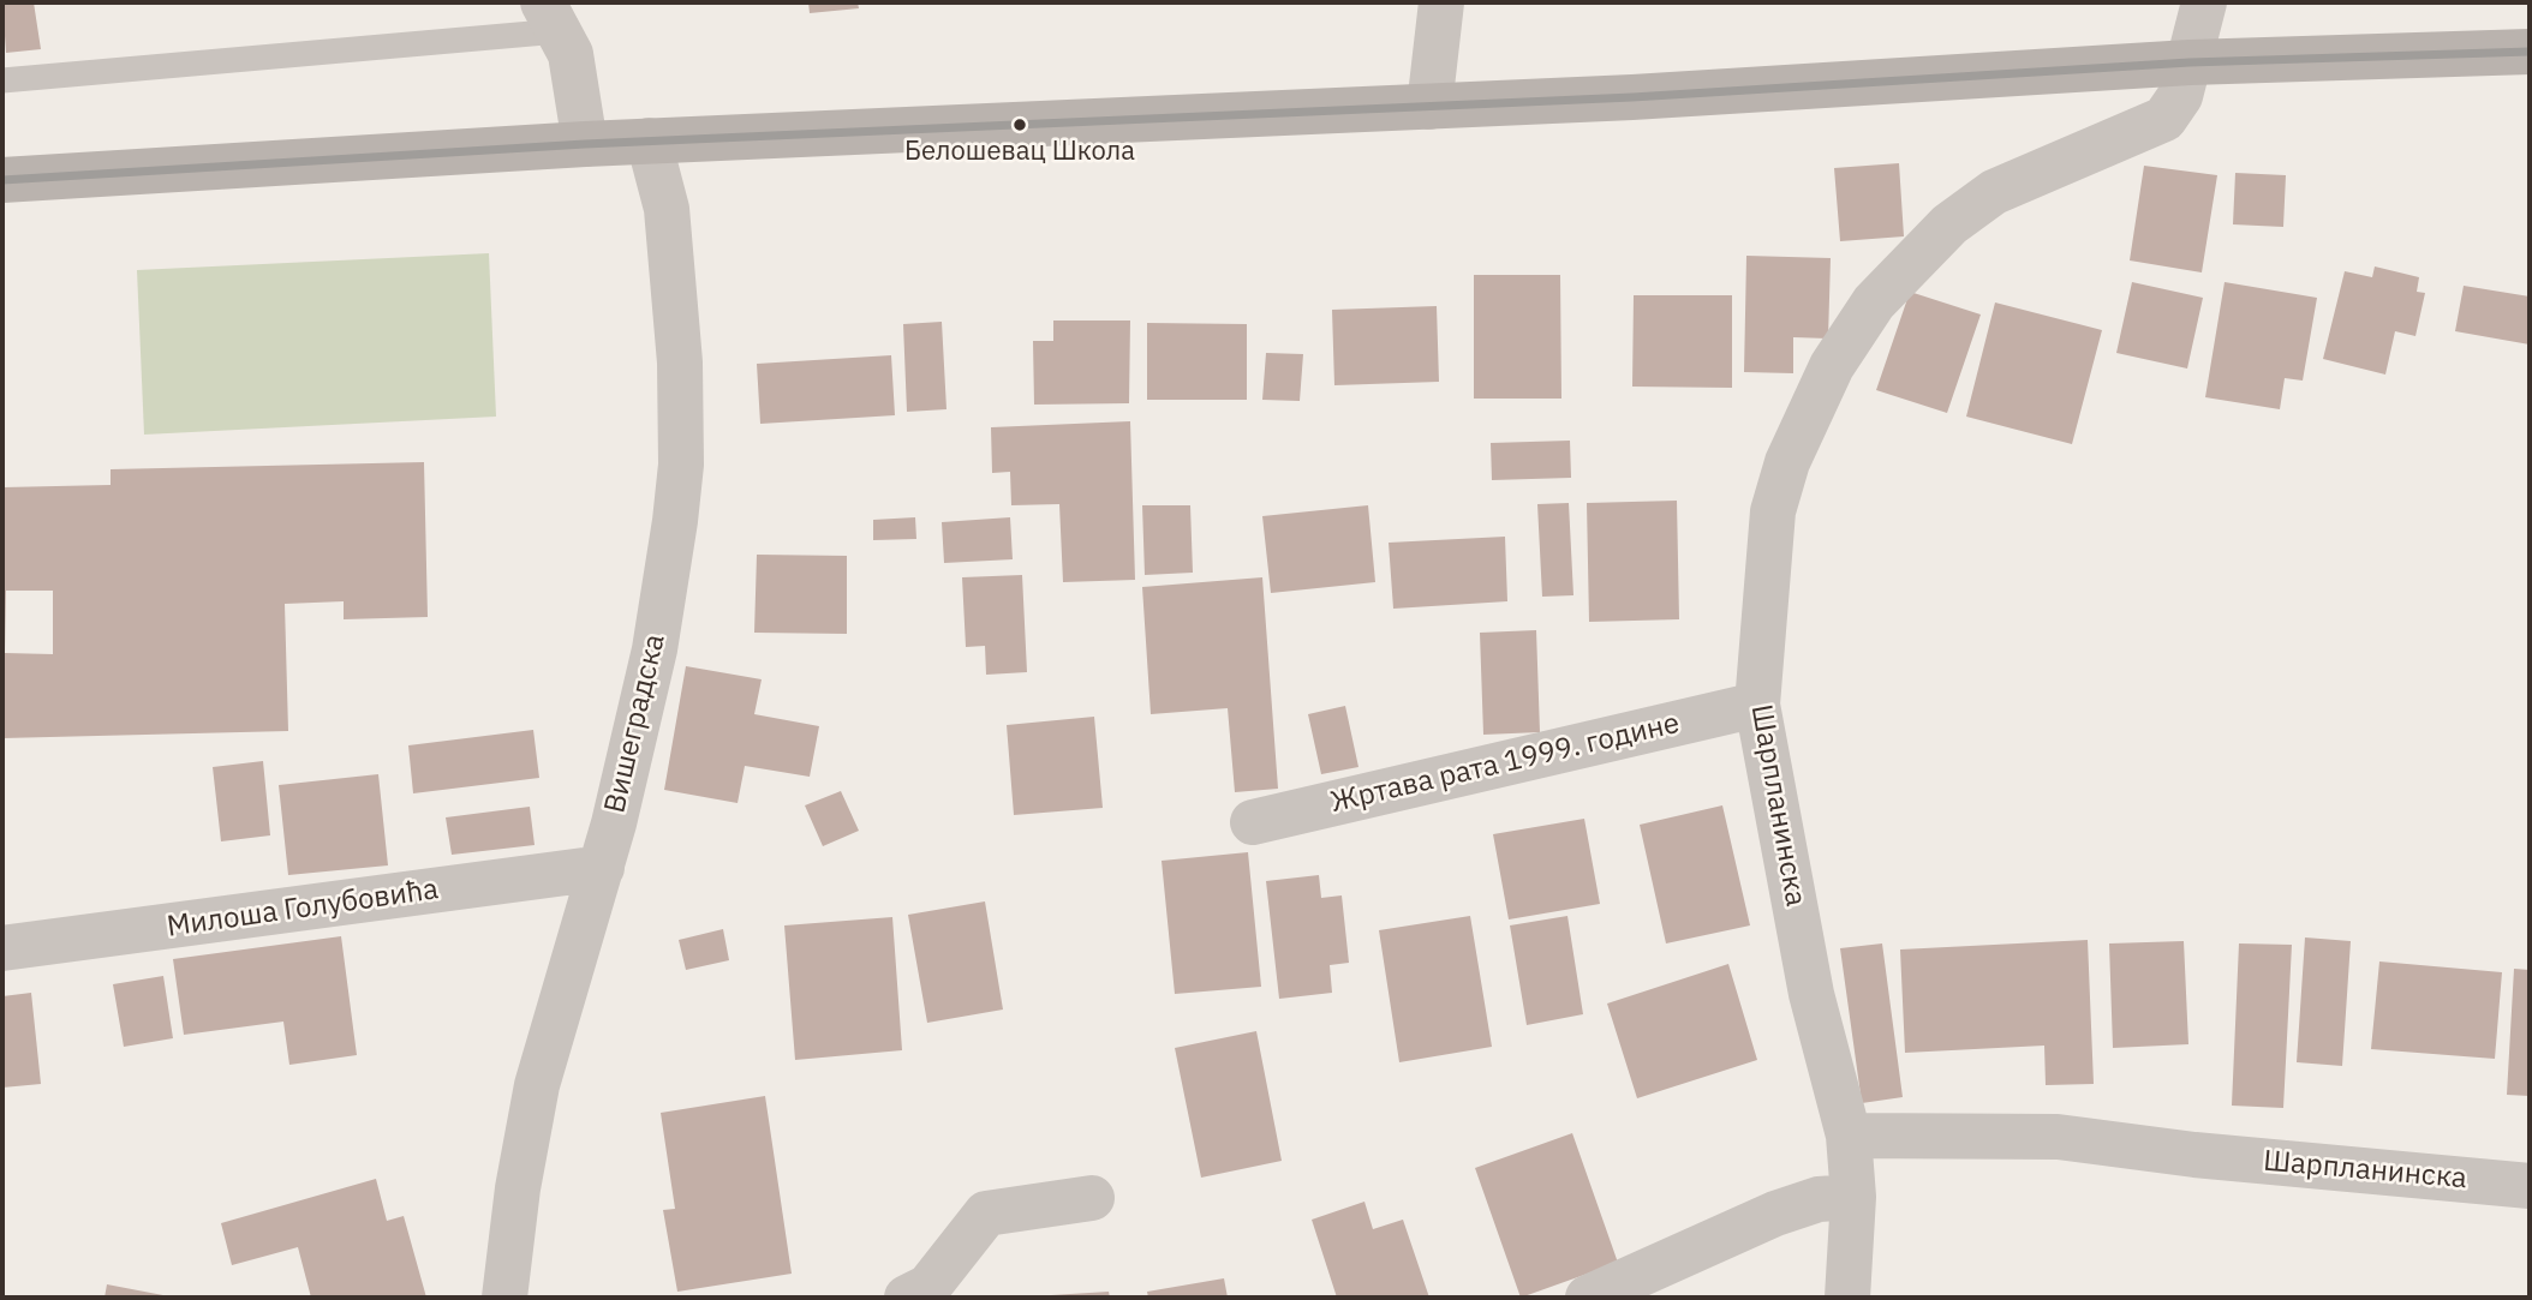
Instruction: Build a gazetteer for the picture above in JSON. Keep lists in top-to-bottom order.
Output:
{
  "streets": {
    "street": [
      "Вишеградска",
      "Жртава рата 1999. године",
      "Шарпланинска",
      "Милоша Голубовића"
    ]
  },
  "crossings": [
    ["Вишеградска", "Милоша Голубовића"],
    ["Жртава рата 1999. године", "Шарпланинска"]
  ],
  "places": ["Белошевац Школа"]
}
